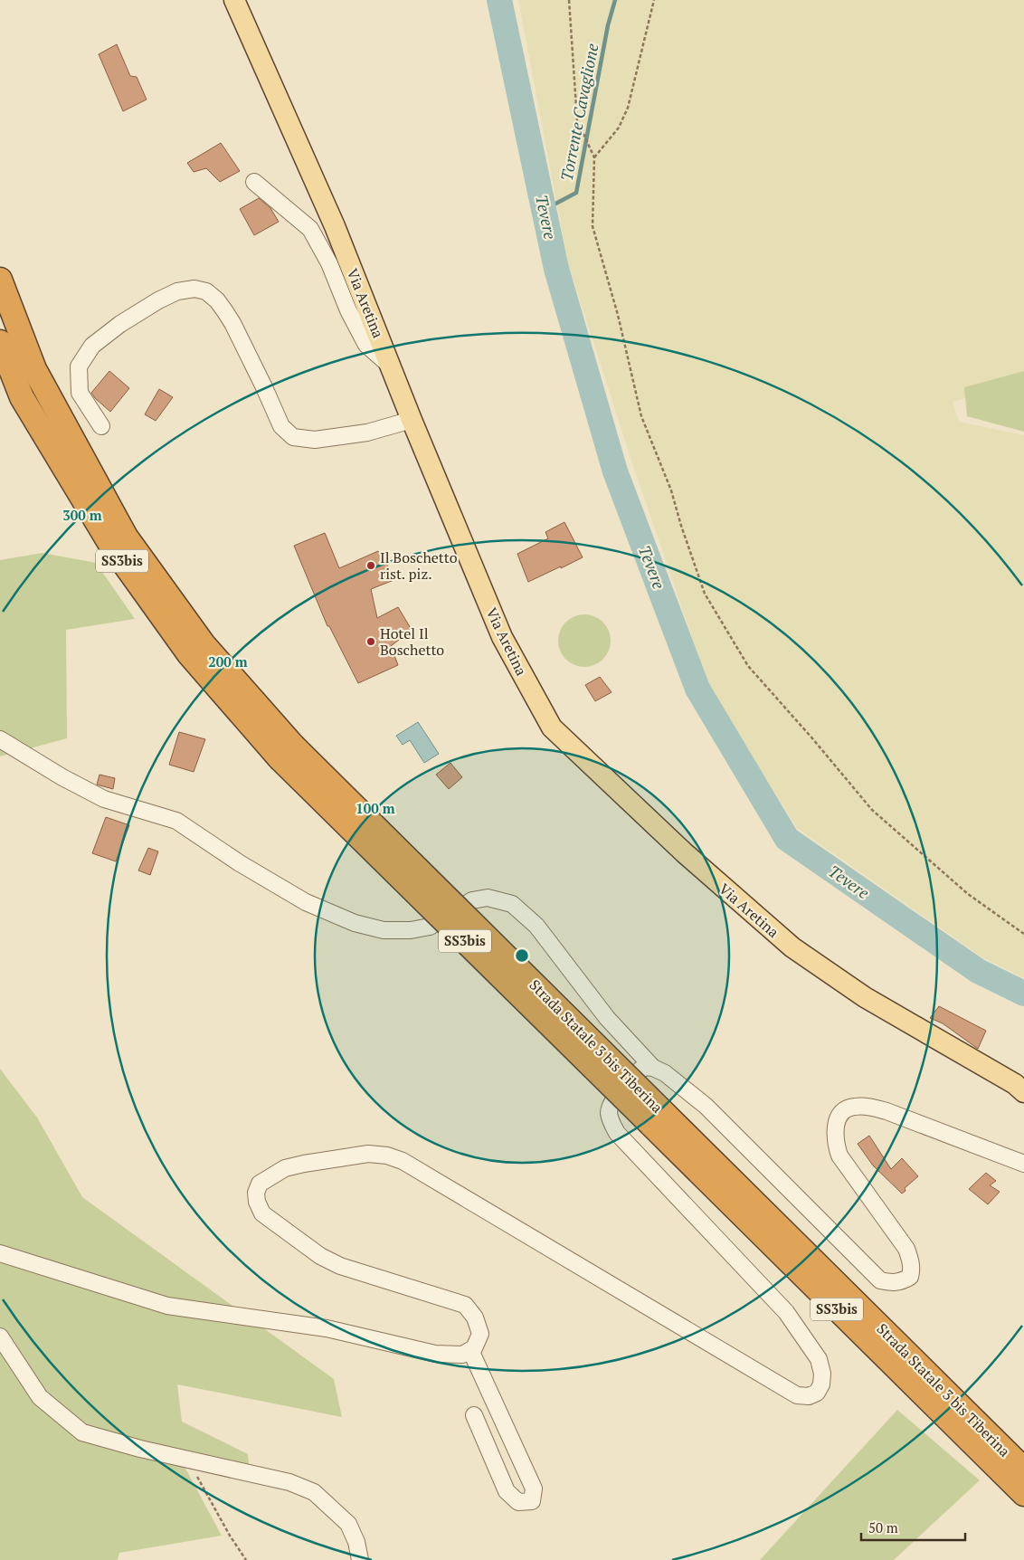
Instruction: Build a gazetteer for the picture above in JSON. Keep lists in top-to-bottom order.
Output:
{
  "streets": {
    "highway": ["SS3bis", "Strada Statale 3 bis Tiberina"],
    "main road": ["Via Aretina"]
  },
  "water": ["Torrente Cavaglione", "Tevere"],
  "places": ["Il Boschetto rist. piz.", "Hotel Il Boschetto"],
  "scale_bar": "50 m",
  "rings": ["300 m", "200 m", "100 m"]
}
